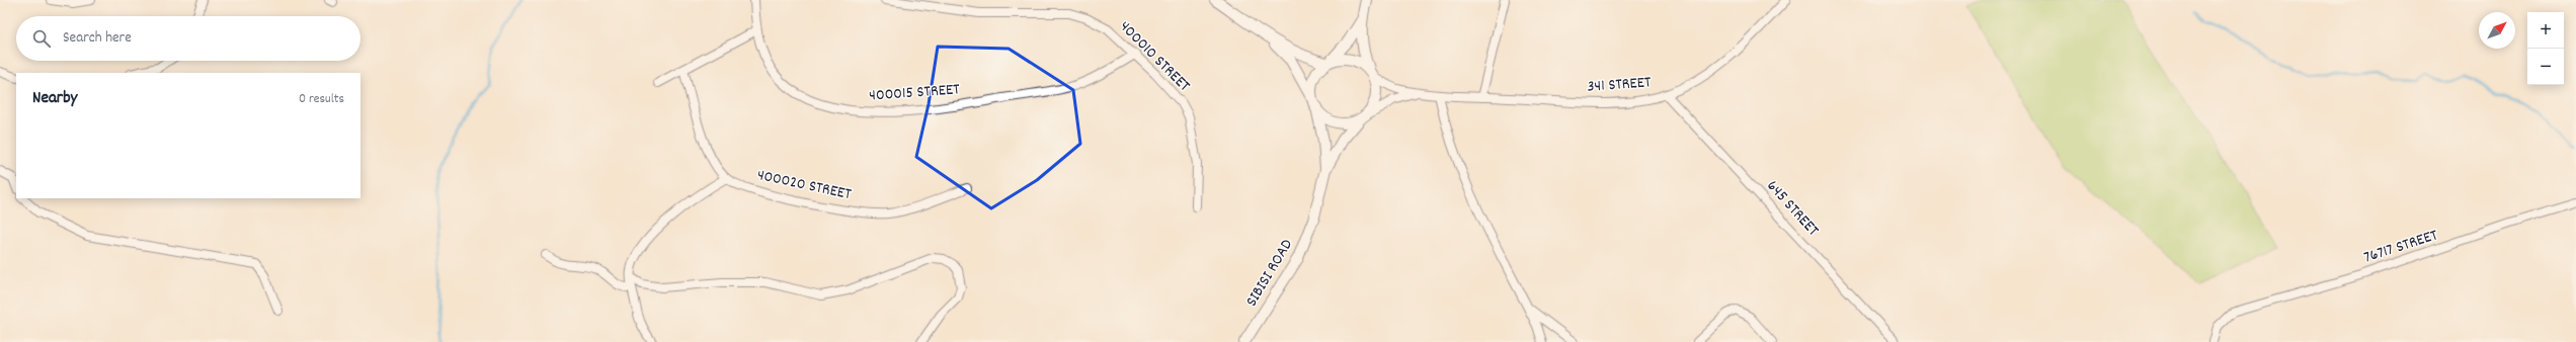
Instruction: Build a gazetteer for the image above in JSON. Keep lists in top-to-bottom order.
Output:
{
  "streets": {
    "street": [
      "400010 STREET",
      "341 STREET",
      "400015 STREET",
      "400020 STREET",
      "645 STREET",
      "76717 STREET",
      "SIBISI ROAD"
    ]
  },
  "crossings": [
    ["400010 STREET", "400015 STREET"],
    ["341 STREET", "645 STREET"],
    ["341 STREET", "SIBISI ROAD"]
  ],
  "north": "top right",
  "page": {
    "map_buttons": ["+", "−"],
    "search": "Search here",
    "heading": ["Nearby", "0 results"]
  }
}
